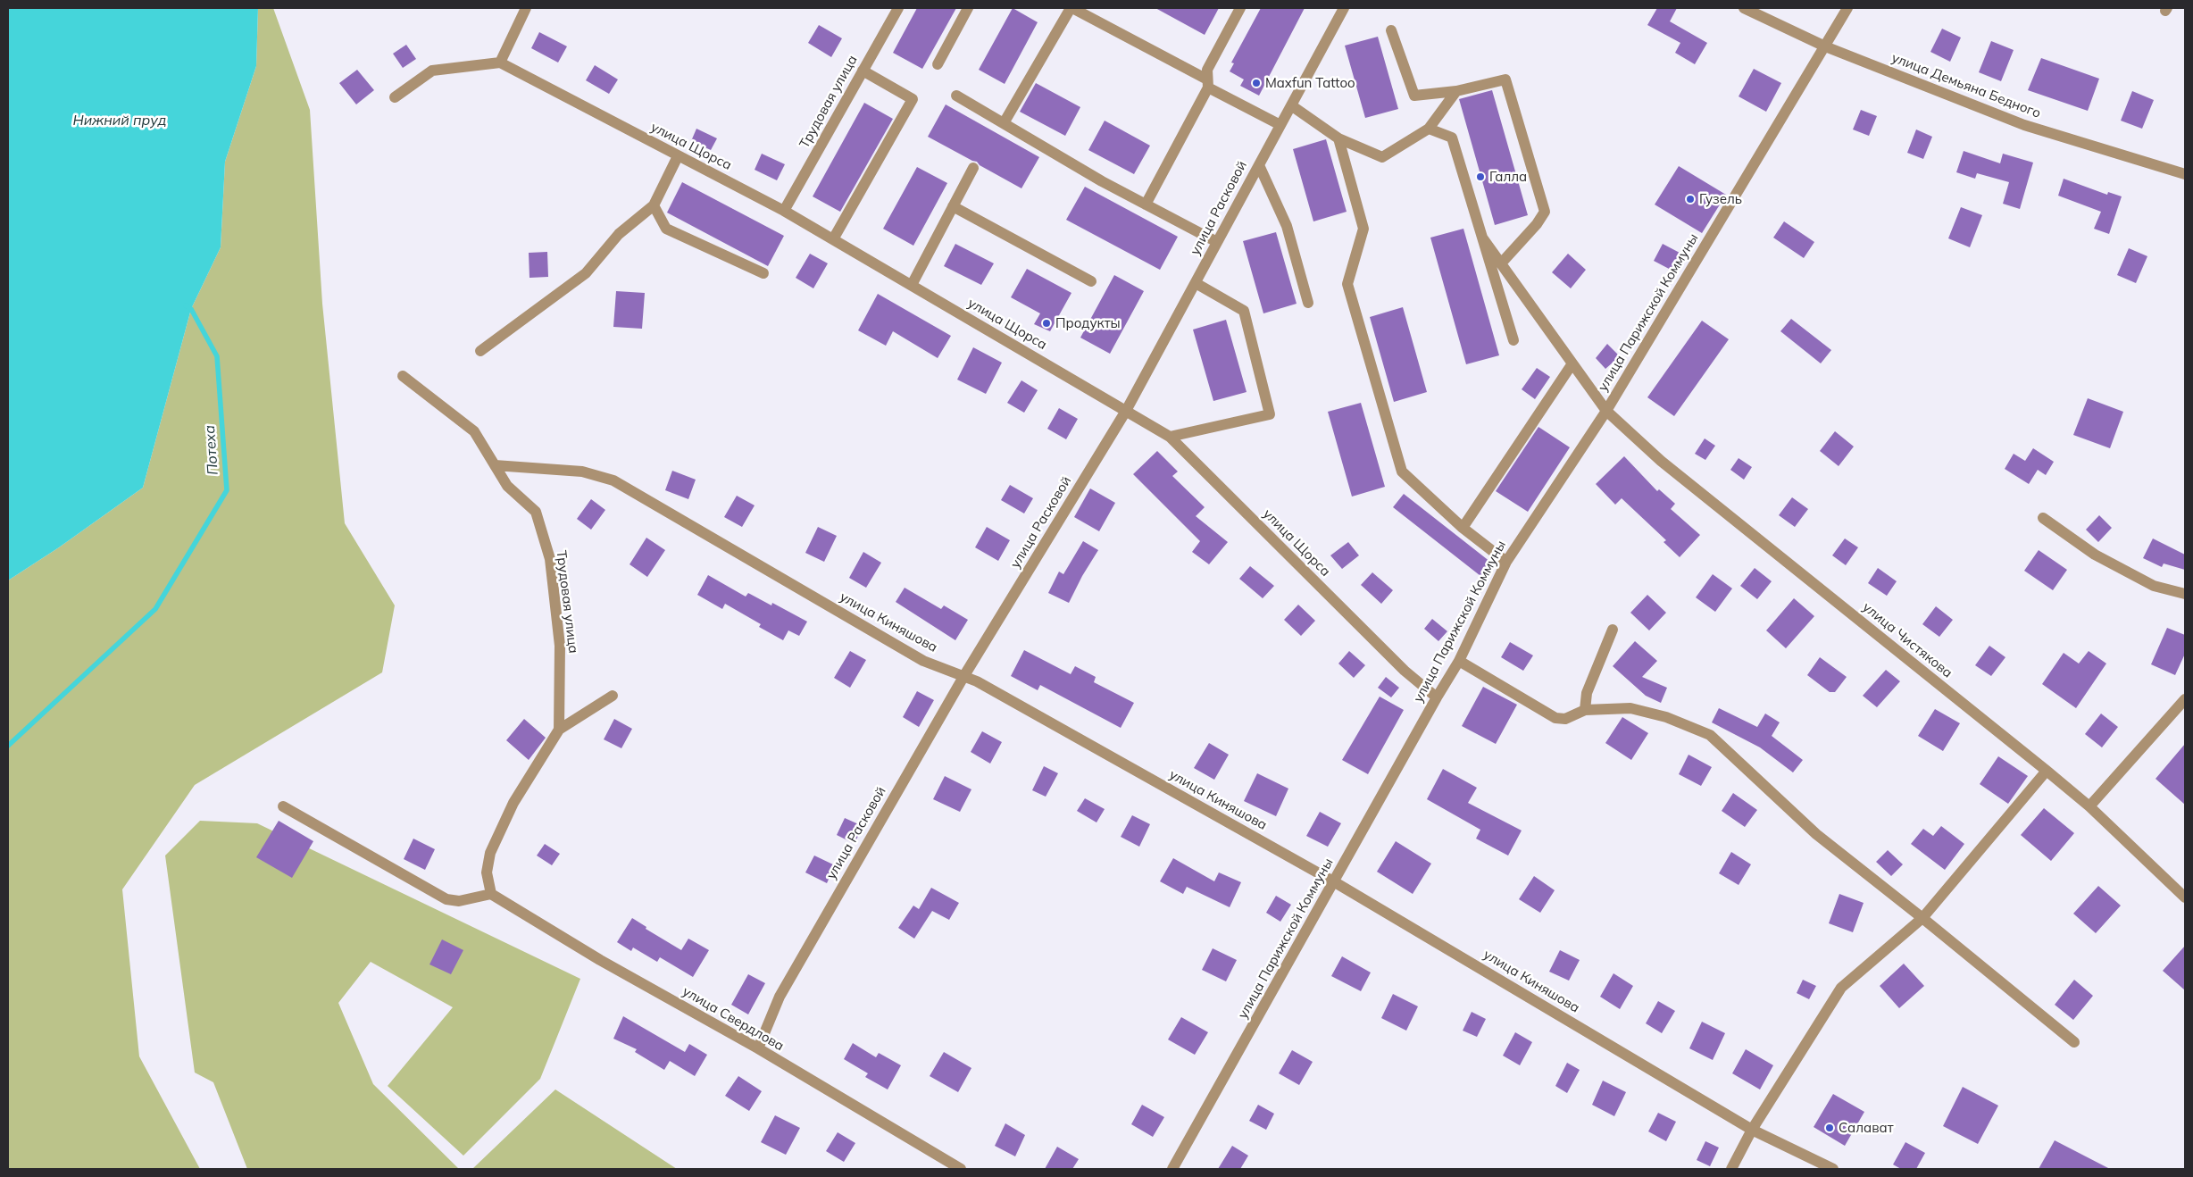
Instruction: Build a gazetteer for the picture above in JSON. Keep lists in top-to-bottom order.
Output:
{
  "streets": {
    "street": [
      "улица Демьяна Бедного",
      "Трудовая улица",
      "улица Щорса",
      "улица Расковой",
      "улица Парижской Коммуны",
      "улица Киняшова",
      "улица Чистякова",
      "улица Свердлова"
    ]
  },
  "crossings": [
    ["улица Демьяна Бедного", "улица Парижской Коммуны"],
    ["Трудовая улица", "улица Щорса"],
    ["Трудовая улица", "улица Киняшова"],
    ["улица Щорса", "улица Расковой"],
    ["улица Щорса", "улица Парижской Коммуны"],
    ["улица Расковой", "улица Киняшова"],
    ["улица Расковой", "улица Свердлова"],
    ["улица Парижской Коммуны", "улица Киняшова"],
    ["улица Парижской Коммуны", "улица Чистякова"]
  ],
  "water": ["Нижний пруд", "Потеха"],
  "places": [
    "Maxfun Tattoo",
    "Галла",
    "Гузель",
    "Продукты",
    "Салават"
  ]
}
